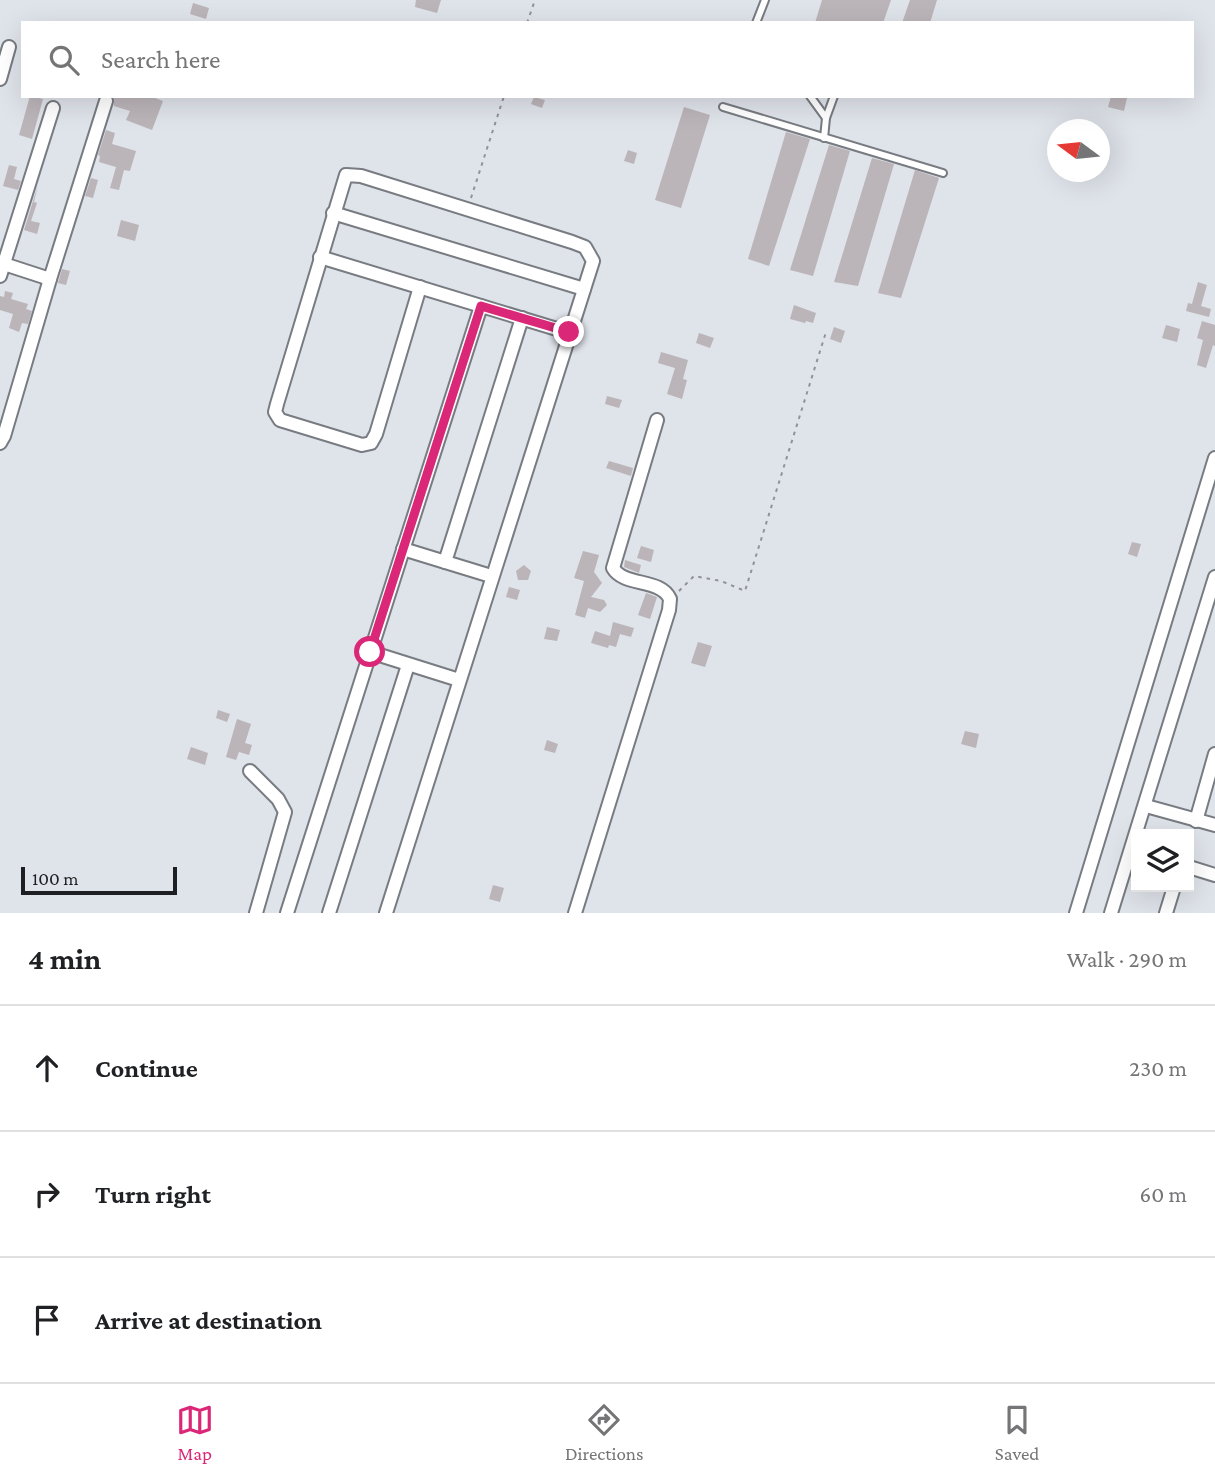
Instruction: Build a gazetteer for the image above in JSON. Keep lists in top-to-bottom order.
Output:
{
  "scale_bar": "100 m",
  "north": "left",
  "page": {
    "search": "Search here",
    "scale": "100 m",
    "heading": ["4 min", "Walk · 290 m"],
    "list": [
      ["Continue", "230 m"],
      ["Turn right", "60 m"],
      "Arrive at destination"
    ],
    "nav": ["Map", "Directions", "Saved"]
  }
}
